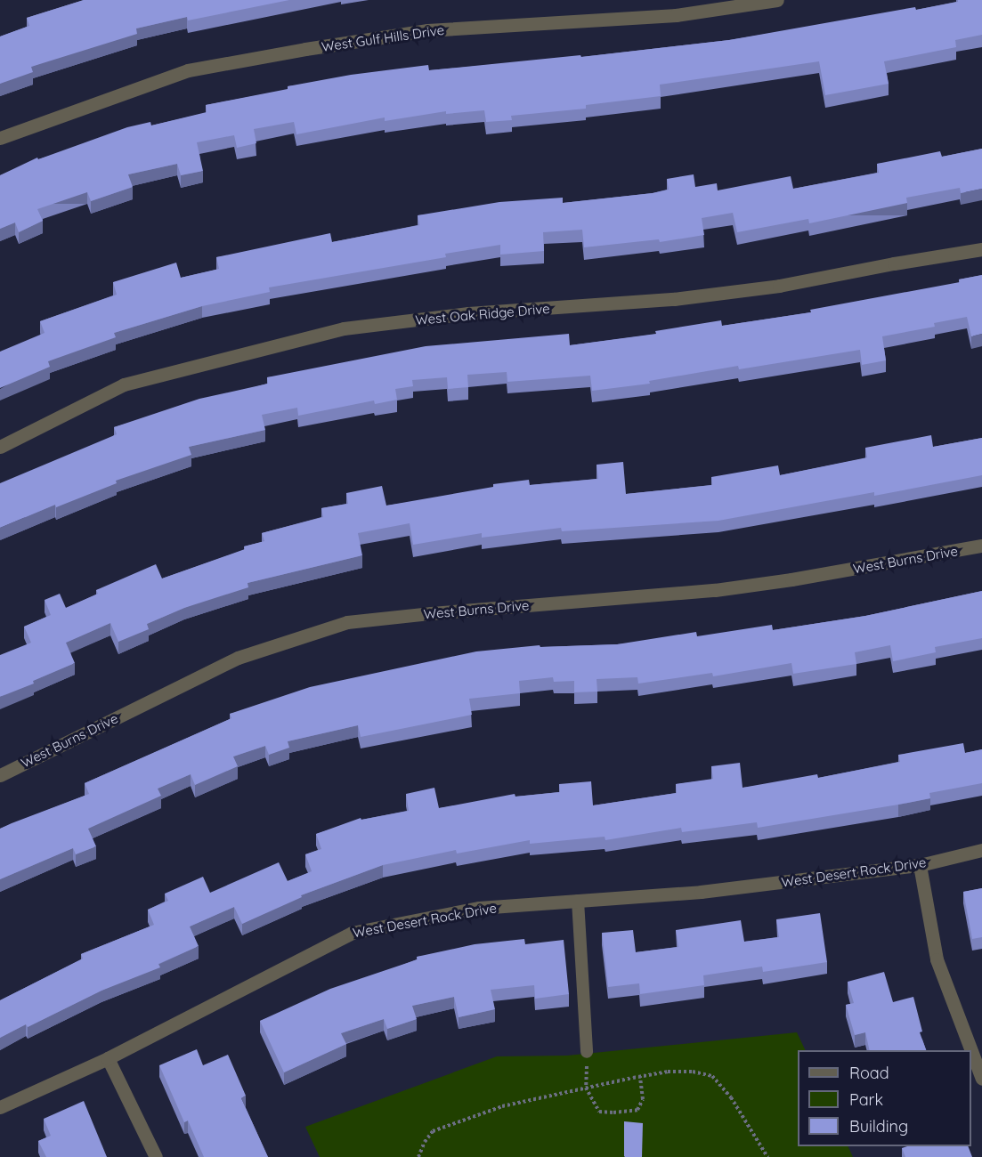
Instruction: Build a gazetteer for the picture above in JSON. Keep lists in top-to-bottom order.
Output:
{
  "streets": {
    "street": [
      "West Gulf Hills Drive",
      "West Oak Ridge Drive",
      "West Burns Drive",
      "West Desert Rock Drive"
    ]
  },
  "legend": ["Road", "Park", "Building"]
}
